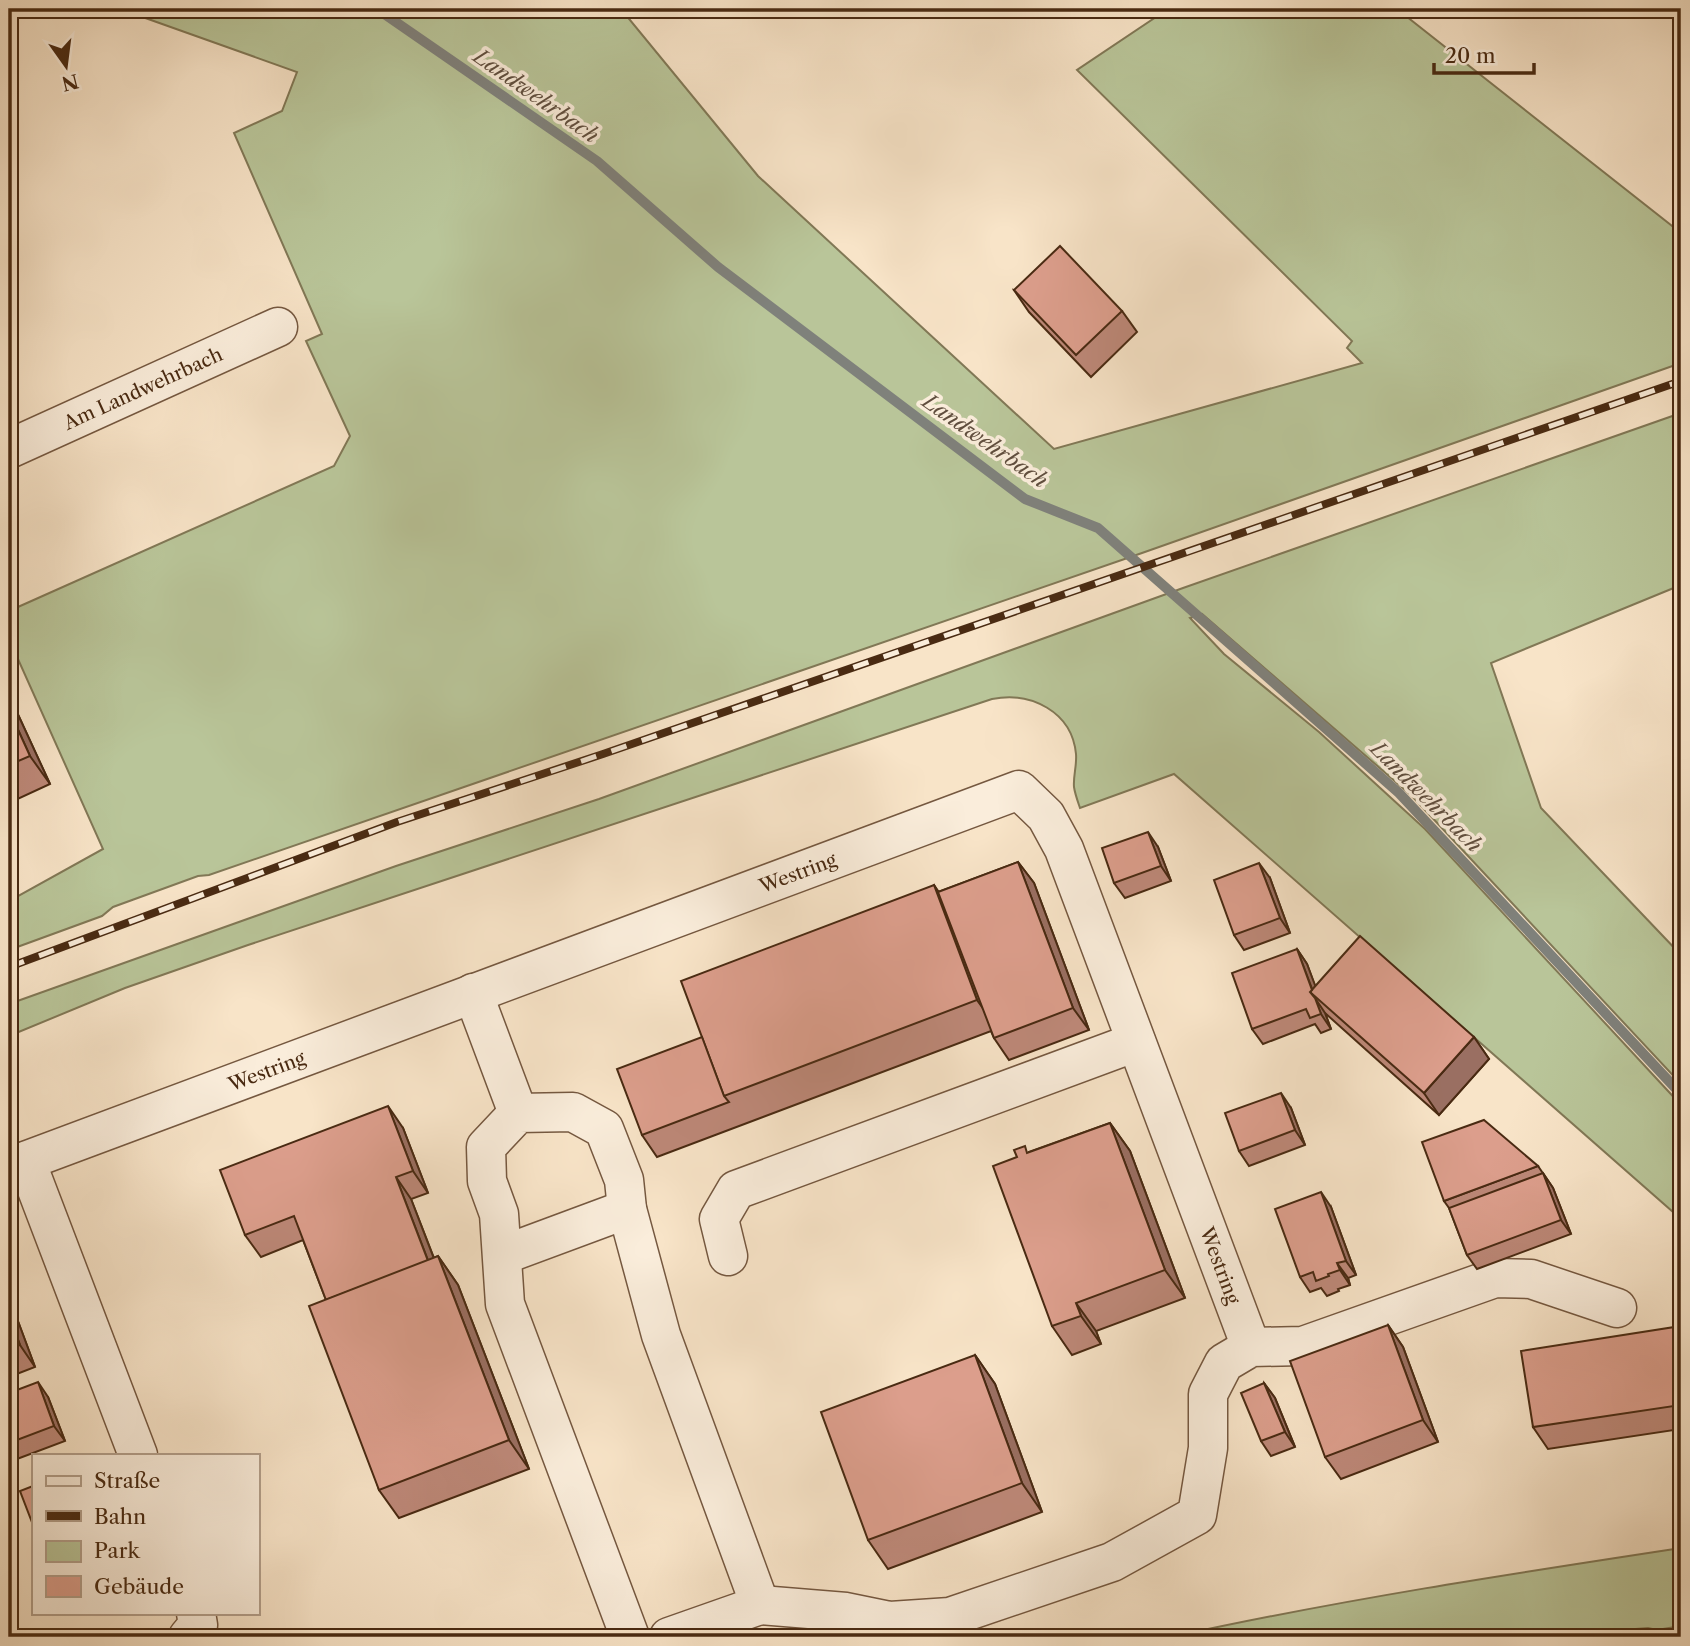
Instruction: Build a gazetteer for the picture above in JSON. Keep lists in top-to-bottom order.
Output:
{
  "streets": {
    "street": ["Am Landwehrbach", "Westring"]
  },
  "water": ["Landwehrbach"],
  "legend": [
    "Straße",
    "Bahn",
    "Park",
    "Gebäude"
  ],
  "scale_bar": "20 m",
  "north": "bottom"
}
